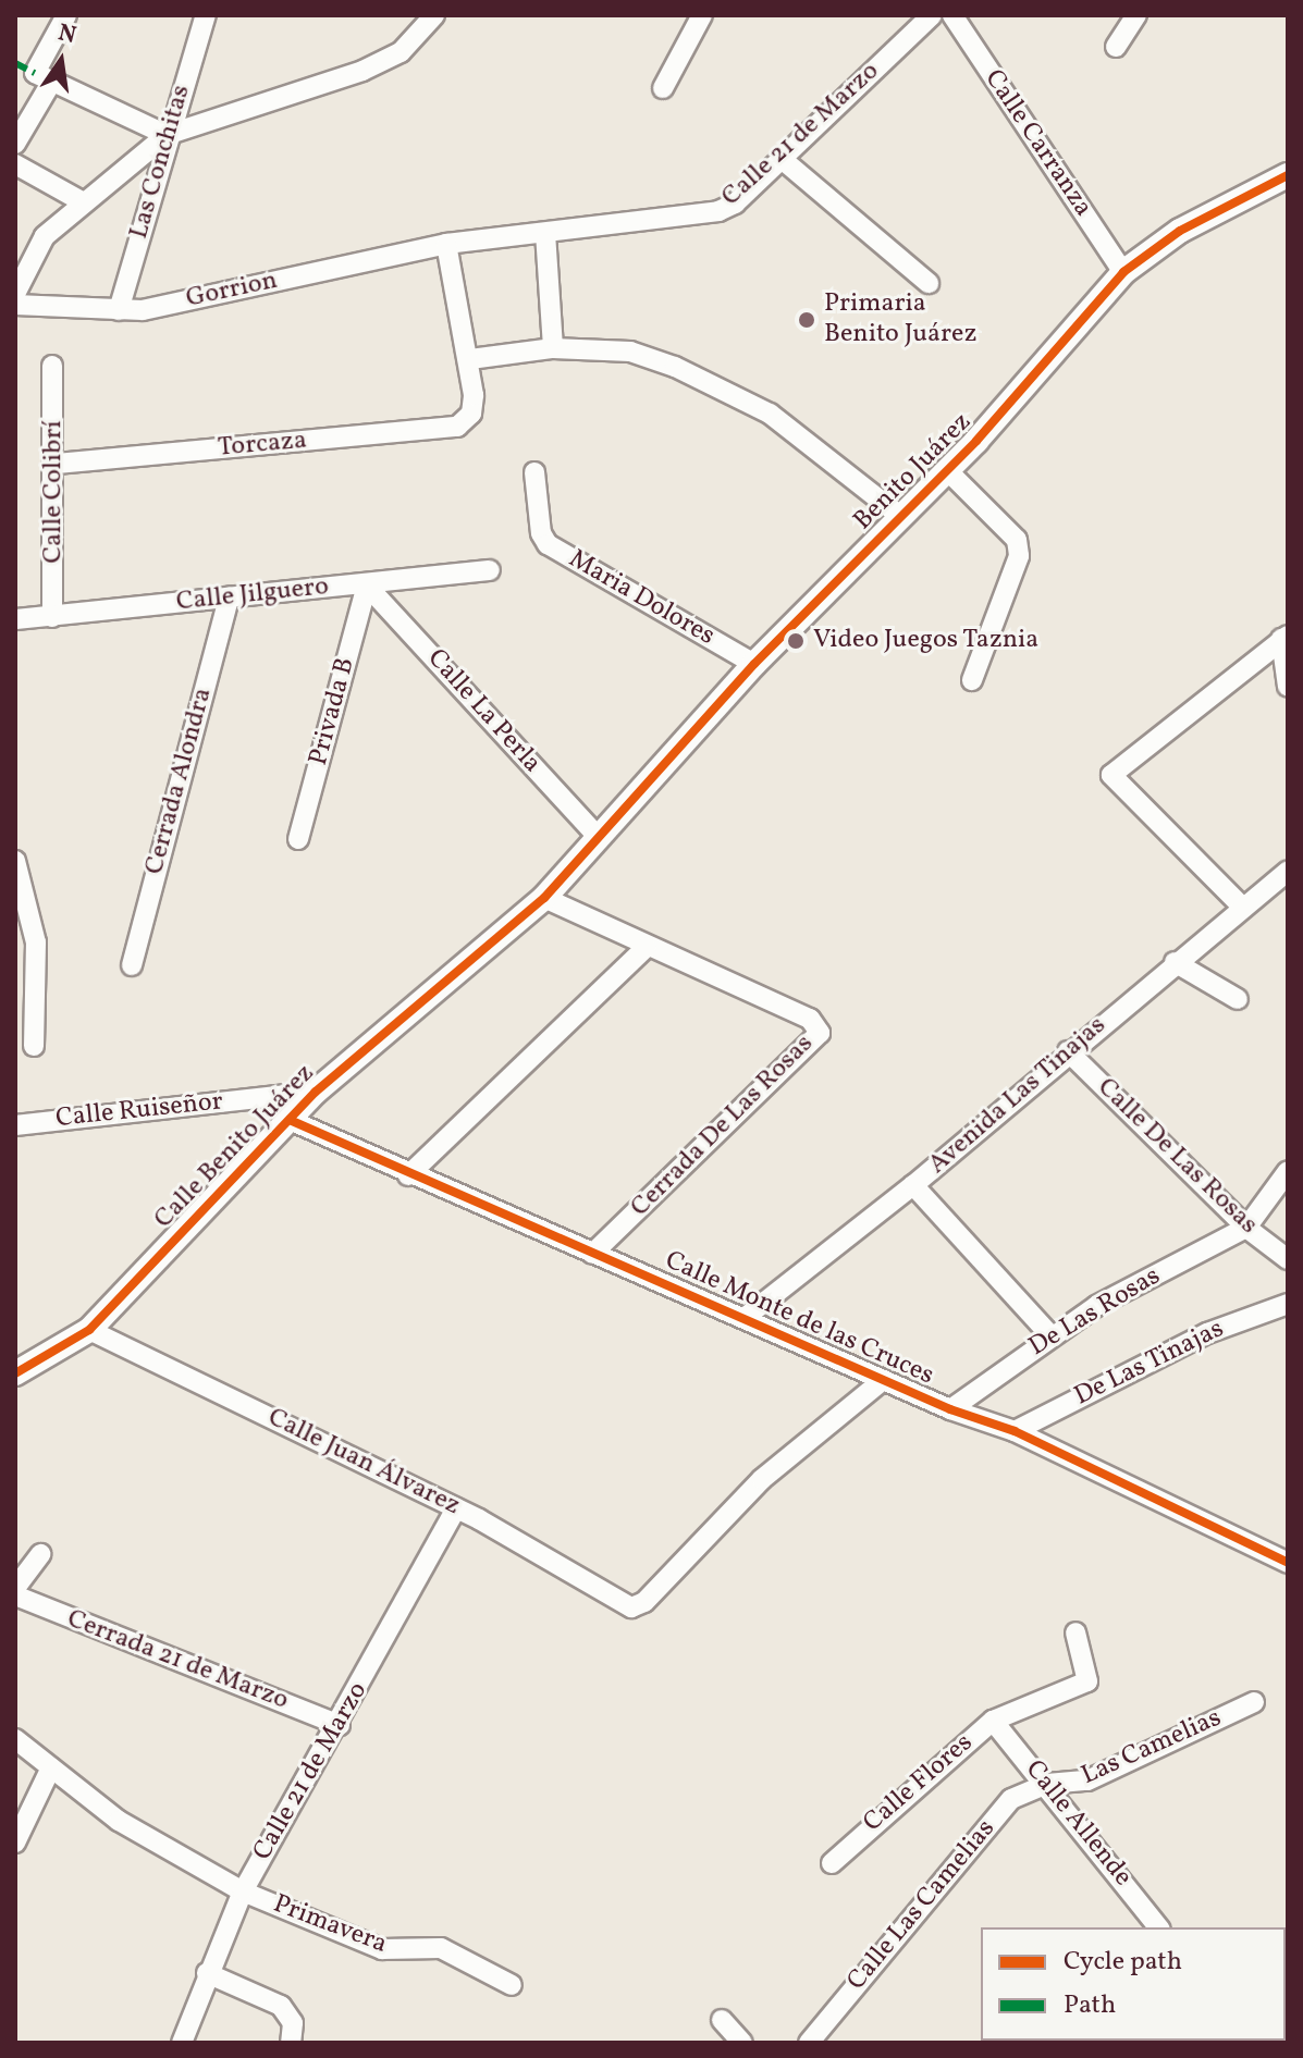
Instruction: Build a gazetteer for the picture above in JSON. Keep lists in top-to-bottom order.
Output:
{
  "streets": {
    "street": [
      "Calle 21 de Marzo",
      "Calle Carranza",
      "Las Conchitas",
      "Gorrion",
      "Torcaza",
      "Benito Juárez",
      "Calle Colibrí",
      "Calle Jilguero",
      "Maria Dolores",
      "Privada B",
      "Calle La Perla",
      "Cerrada Alondra",
      "Avenida Las Tinajas",
      "Calle Ruiseñor",
      "Cerrada De Las Rosas",
      "Calle Benito Juárez",
      "Calle De Las Rosas",
      "De Las Rosas",
      "Calle Monte de las Cruces",
      "De Las Tinajas",
      "Calle Juan Álvarez",
      "Cerrada 21 de Marzo",
      "Las Camelias",
      "Calle Flores",
      "Calle Allende",
      "Calle Las Camelias",
      "Primavera"
    ]
  },
  "crossings": [
    ["Calle 21 de Marzo", "Gorrion"],
    ["Calle 21 de Marzo", "Calle Juan Álvarez"],
    ["Calle 21 de Marzo", "Cerrada 21 de Marzo"],
    ["Calle 21 de Marzo", "Primavera"],
    ["Calle Carranza", "Benito Juárez"],
    ["Las Conchitas", "Gorrion"],
    ["Torcaza", "Calle Colibrí"],
    ["Benito Juárez", "Maria Dolores"],
    ["Benito Juárez", "Calle La Perla"],
    ["Benito Juárez", "Calle Benito Juárez"],
    ["Calle Colibrí", "Calle Jilguero"],
    ["Calle Jilguero", "Privada B"],
    ["Calle Jilguero", "Calle La Perla"],
    ["Calle Jilguero", "Cerrada Alondra"],
    ["Privada B", "Calle La Perla"],
    ["Calle La Perla", "Calle Benito Juárez"],
    ["Avenida Las Tinajas", "Calle De Las Rosas"],
    ["Avenida Las Tinajas", "Calle Monte de las Cruces"],
    ["Calle Ruiseñor", "Calle Benito Juárez"],
    ["Cerrada De Las Rosas", "Calle Benito Juárez"],
    ["Cerrada De Las Rosas", "Calle Monte de las Cruces"],
    ["Calle Benito Juárez", "Calle Monte de las Cruces"],
    ["Calle Benito Juárez", "Calle Juan Álvarez"],
    ["Calle De Las Rosas", "De Las Rosas"],
    ["De Las Rosas", "Calle Monte de las Cruces"],
    ["Calle Monte de las Cruces", "De Las Tinajas"],
    ["Calle Monte de las Cruces", "Calle Juan Álvarez"],
    ["Las Camelias", "Calle Allende"],
    ["Las Camelias", "Calle Las Camelias"],
    ["Calle Flores", "Calle Allende"],
    ["Calle Allende", "Calle Las Camelias"]
  ],
  "places": ["Primaria Benito Juárez", "Video Juegos Taznia"],
  "legend": ["Cycle path", "Path"],
  "north": "top"
}
